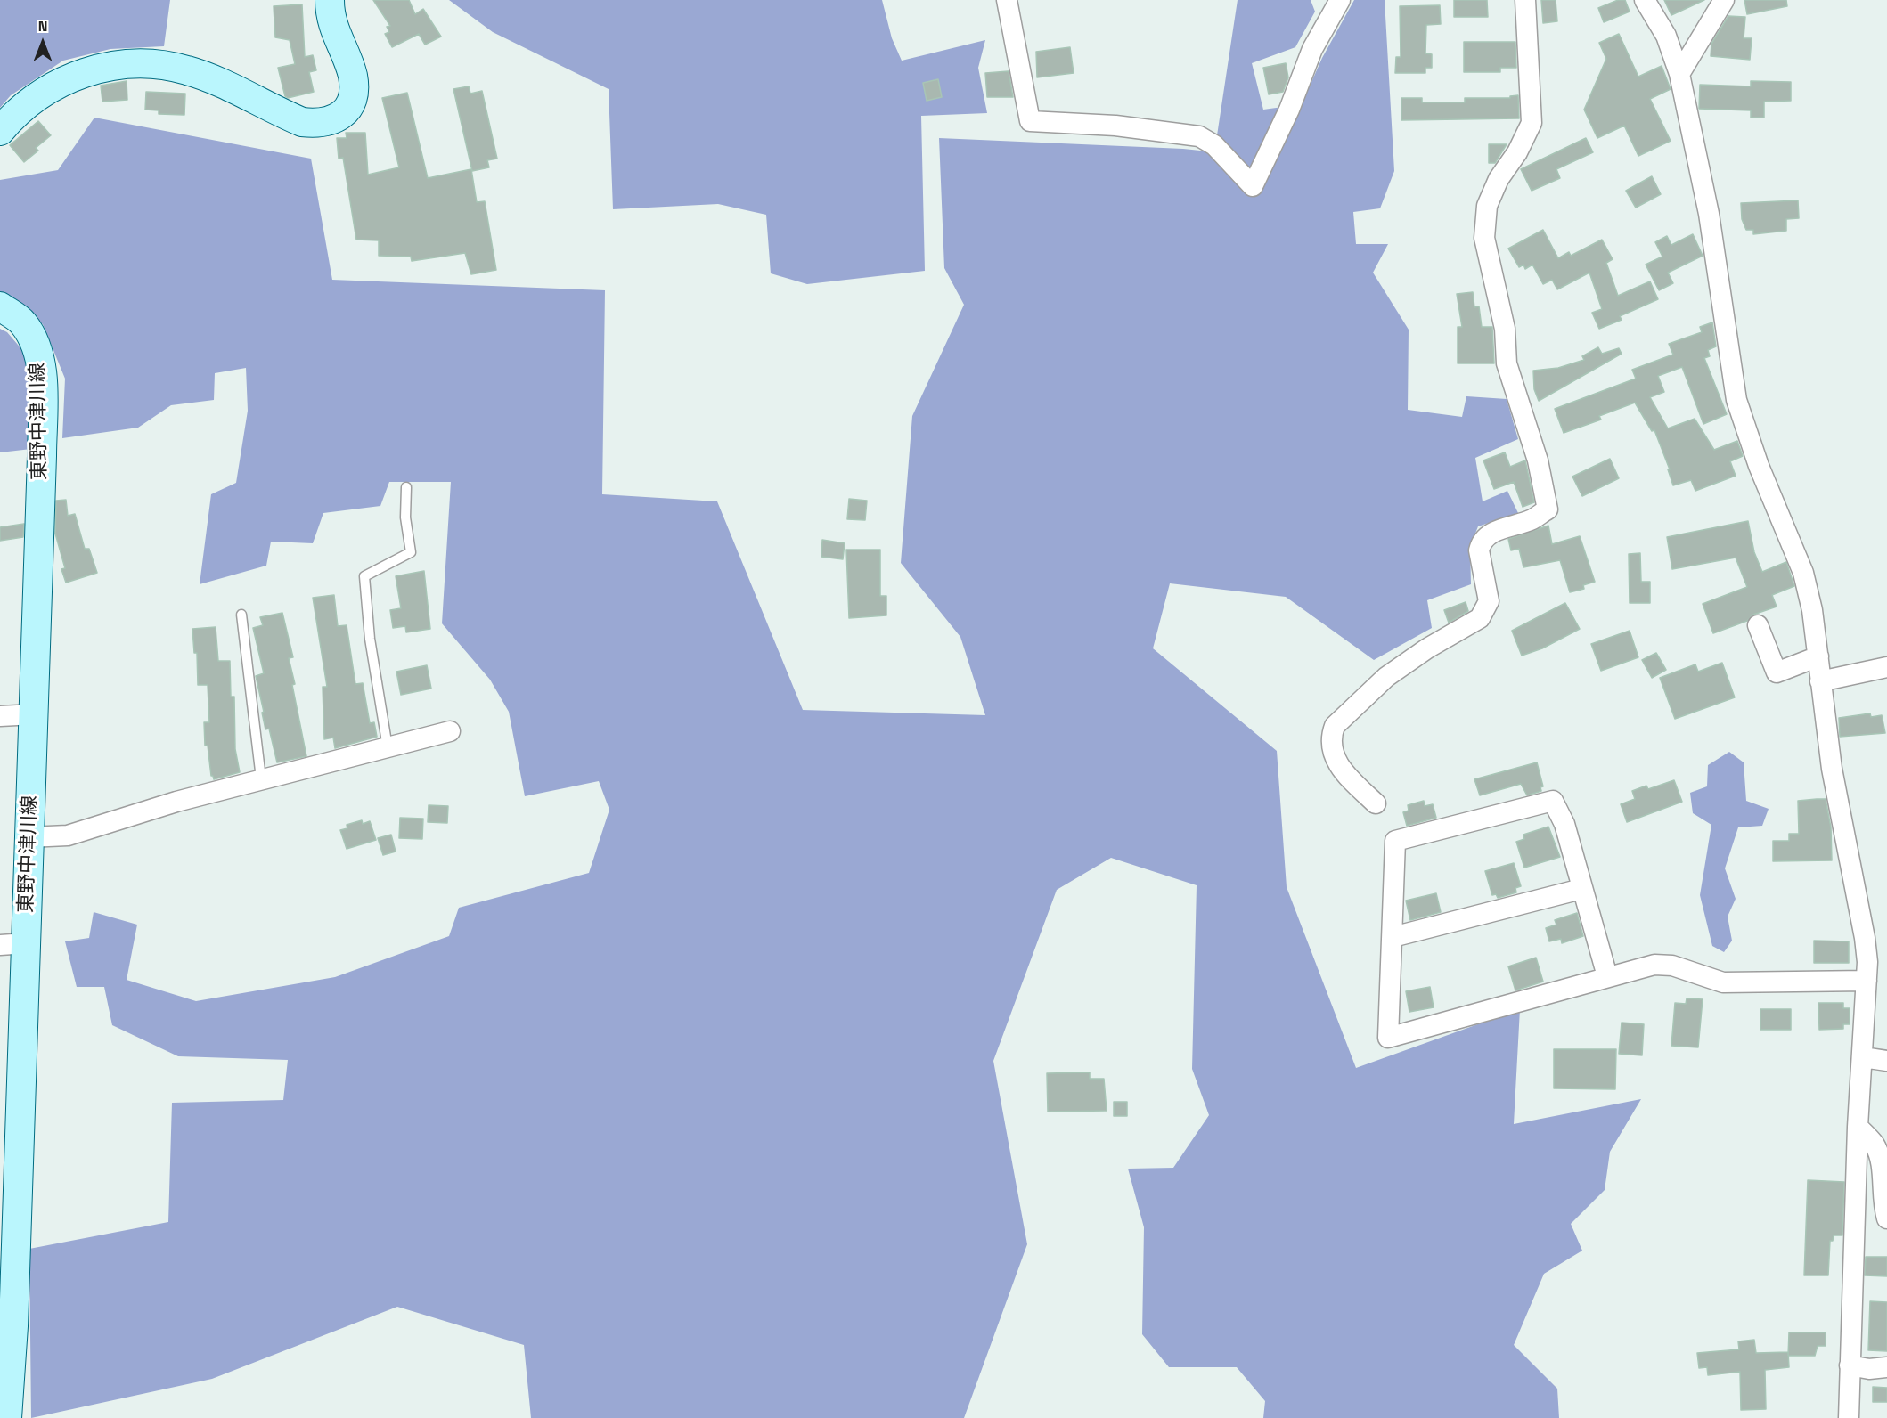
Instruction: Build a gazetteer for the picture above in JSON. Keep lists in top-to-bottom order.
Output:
{
  "streets": {
    "main road": ["東野中津川線"]
  },
  "north": "top"
}
